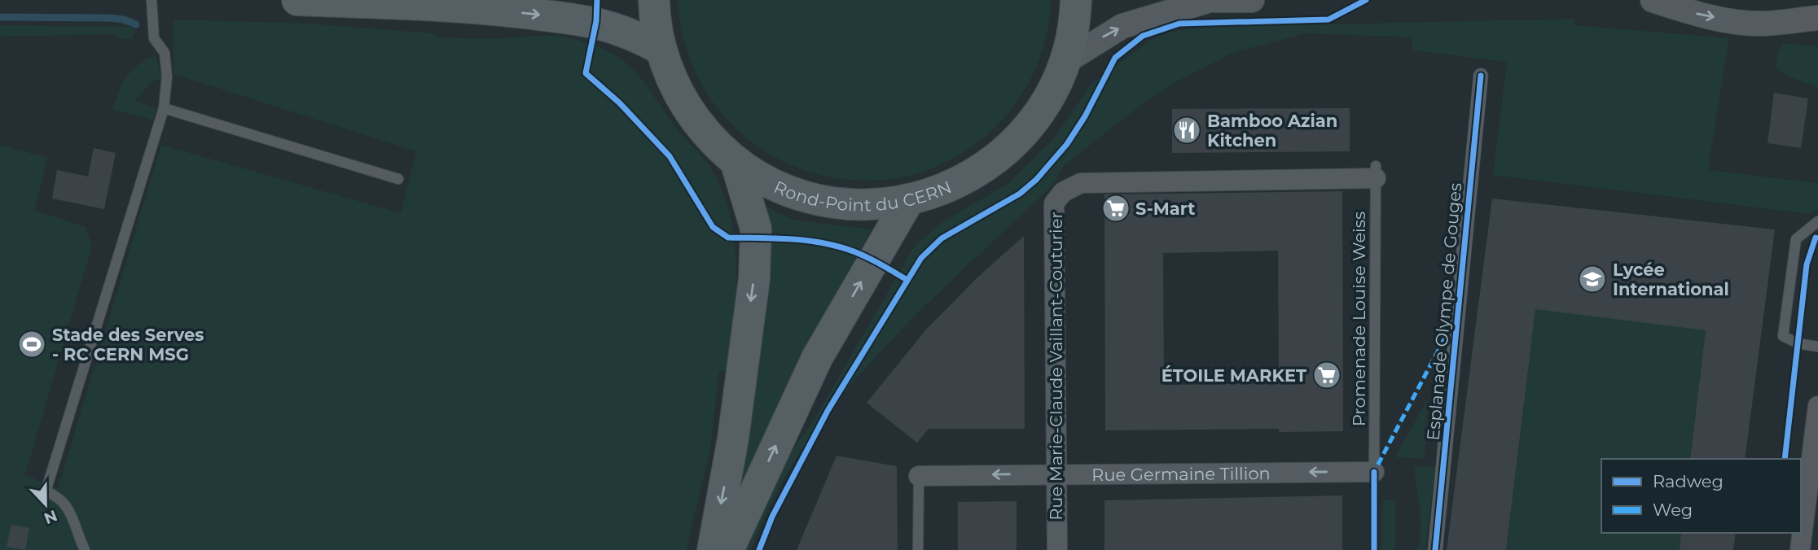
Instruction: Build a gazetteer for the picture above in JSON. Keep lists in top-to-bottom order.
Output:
{
  "streets": {
    "main road": ["Rond-Point du CERN"],
    "street": ["Esplanade Olympe de Gouges", "Rue Marie-Claude Vaillant-Couturier", "Rue Germaine Tillion"],
    "lane": ["Promenade Louise Weiss"]
  },
  "crossings": [
    ["Promenade Louise Weiss", "Rue Marie-Claude Vaillant-Couturier"],
    ["Promenade Louise Weiss", "Rue Germaine Tillion"],
    ["Rue Marie-Claude Vaillant-Couturier", "Rue Germaine Tillion"]
  ],
  "one_way": ["Rue Germaine Tillion"],
  "places": {
    "restaurant": ["Bamboo Azian Kitchen"],
    "supermarket": ["S-Mart", "ÉTOILE MARKET"],
    "school or university": ["Lycée International"],
    "sports": ["Stade des Serves - RC CERN MSG"]
  },
  "legend": ["Radweg", "Weg"],
  "north": "bottom"
}
